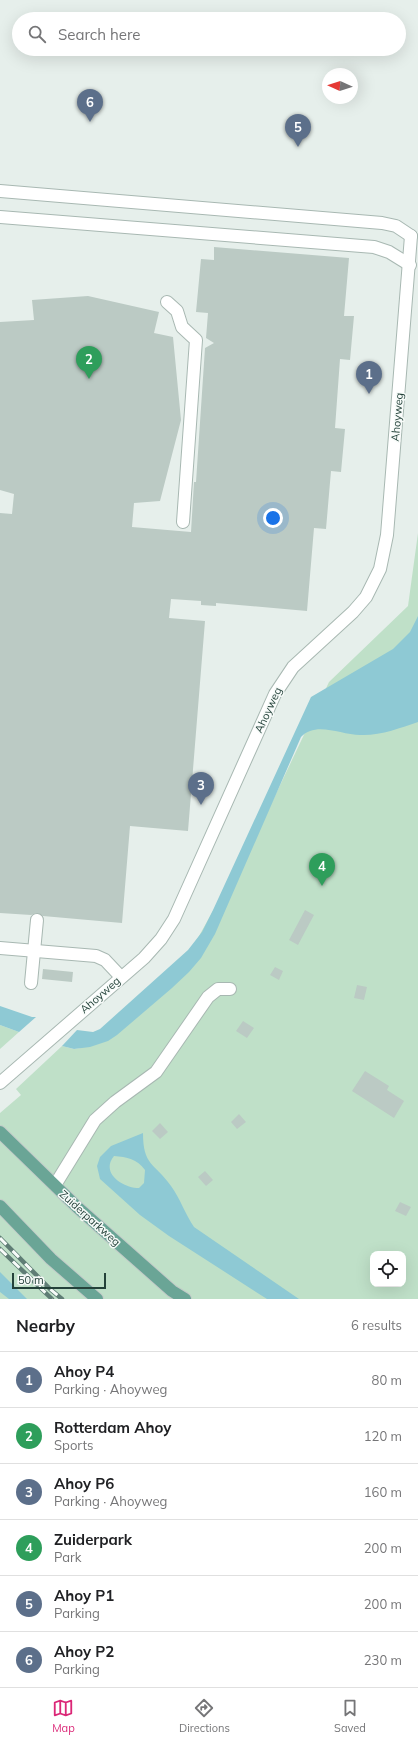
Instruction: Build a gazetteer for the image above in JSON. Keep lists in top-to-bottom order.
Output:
{
  "streets": {
    "main road": ["Zuiderparkweg"],
    "street": ["Ahoyweg"]
  },
  "scale_bar": "50 m",
  "north": "left",
  "page": {
    "search": "Search here",
    "pins": [
      "6",
      "5",
      "2",
      "1",
      "3",
      "4"
    ],
    "scale": "50 m",
    "heading": ["Nearby", "6 results"],
    "list": [
      {
        "mark": "1",
        "name": "Ahoy P4",
        "note": "Parking · Ahoyweg",
        "value": "80 m"
      },
      {
        "mark": "2",
        "name": "Rotterdam Ahoy",
        "note": "Sports",
        "value": "120 m"
      },
      {
        "mark": "3",
        "name": "Ahoy P6",
        "note": "Parking · Ahoyweg",
        "value": "160 m"
      },
      {
        "mark": "4",
        "name": "Zuiderpark",
        "note": "Park",
        "value": "200 m"
      },
      {
        "mark": "5",
        "name": "Ahoy P1",
        "note": "Parking",
        "value": "200 m"
      },
      {
        "mark": "6",
        "name": "Ahoy P2",
        "note": "Parking",
        "value": "230 m"
      }
    ],
    "nav": ["Map", "Directions", "Saved"]
  }
}
